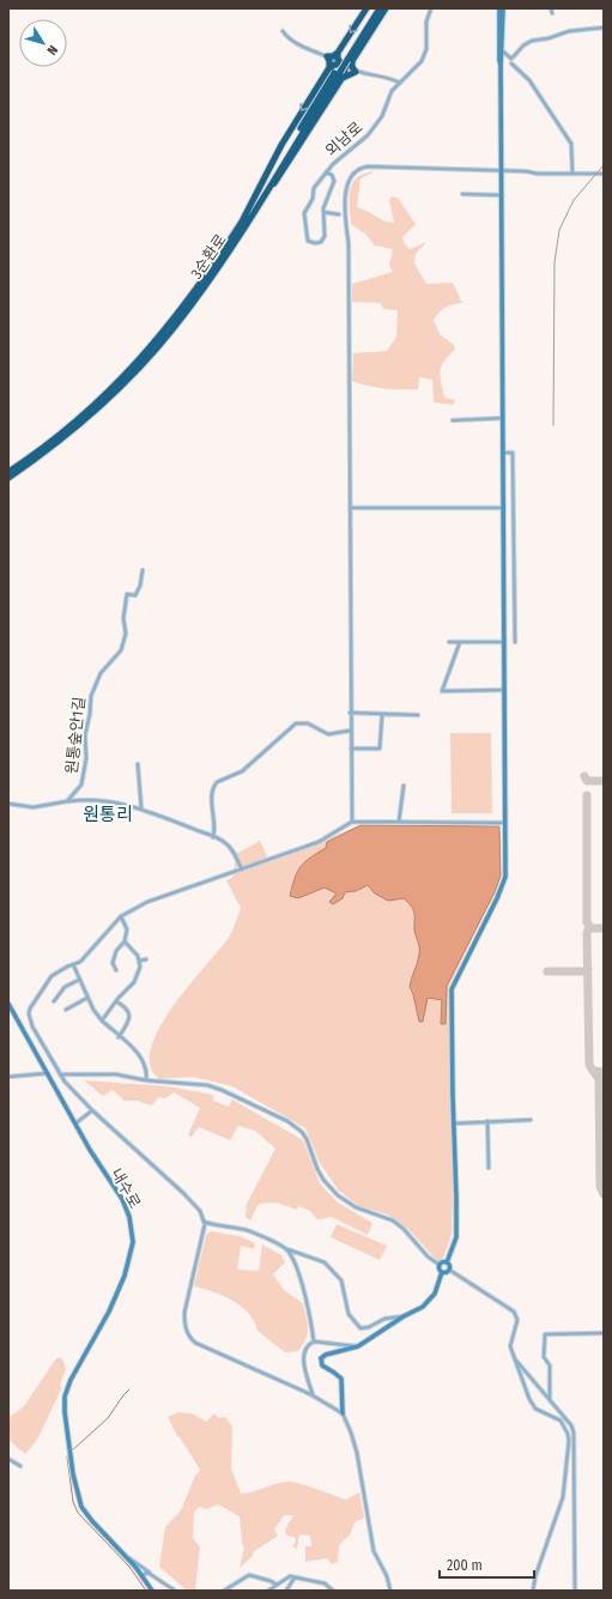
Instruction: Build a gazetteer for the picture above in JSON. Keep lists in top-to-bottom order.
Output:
{
  "streets": {
    "highway": ["3순환로"],
    "street": ["외남로", "원통숲안1길", "내수로"]
  },
  "districts": ["원통리"],
  "scale_bar": "200 m",
  "north": "bottom right"
}
